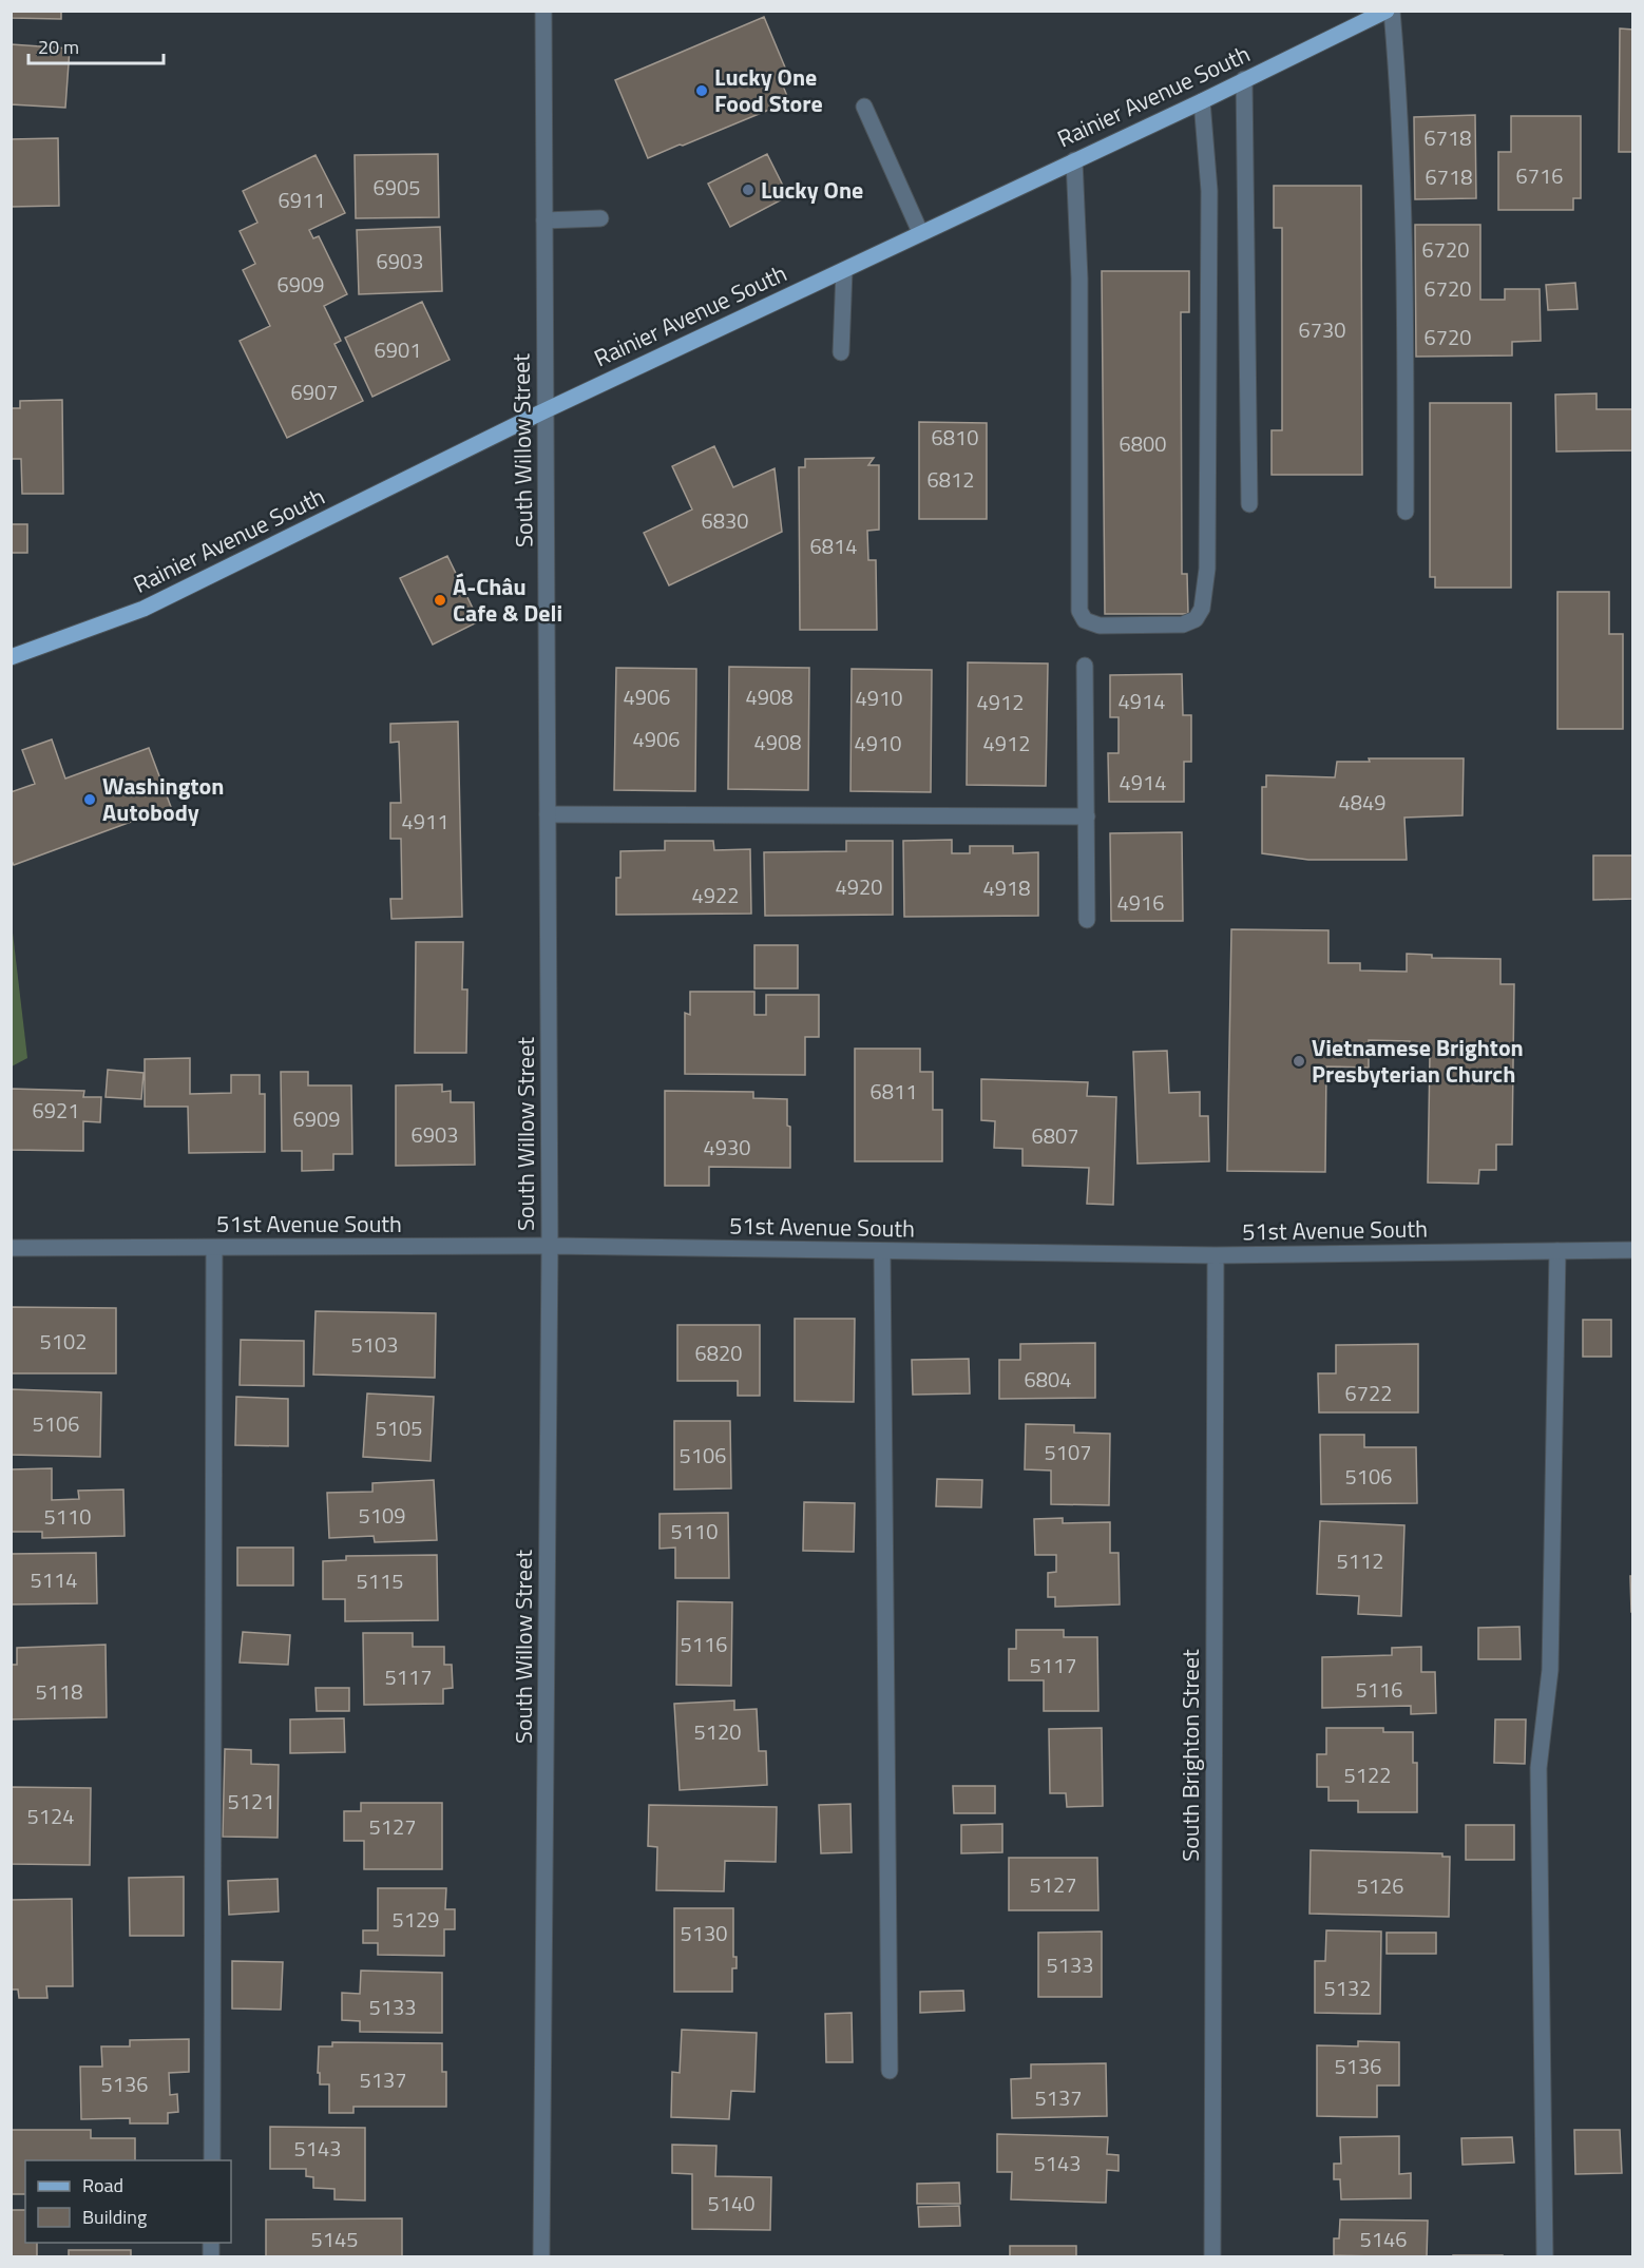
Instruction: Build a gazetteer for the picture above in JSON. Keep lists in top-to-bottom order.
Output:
{
  "streets": {
    "main road": ["Rainier Avenue South"],
    "street": ["South Willow Street", "51st Avenue South", "South Brighton Street"]
  },
  "crossings": [
    ["Rainier Avenue South", "South Willow Street"],
    ["South Willow Street", "51st Avenue South"],
    ["51st Avenue South", "South Brighton Street"]
  ],
  "places": [
    "Lucky One Food Store",
    "Lucky One",
    "Á-Châu Cafe & Deli",
    "Washington Autobody",
    "Vietnamese Brighton Presbyterian Church"
  ],
  "house_numbers": [
    "6718",
    "6716",
    "6718",
    "6905",
    "6911",
    "6720",
    "6903",
    "6909",
    "6720",
    "6730",
    "6720",
    "6901",
    "6907",
    "6810",
    "6800",
    "6812",
    "6830",
    "6814",
    "4906",
    "4908",
    "4910",
    "4914",
    "4912",
    "4906",
    "4908",
    "4910",
    "4912",
    "4914",
    "4849",
    "4911",
    "4920",
    "4918",
    "4922",
    "4916",
    "6811",
    "6921",
    "6909",
    "6903",
    "6807",
    "4930",
    "5102",
    "5103",
    "6820",
    "6804",
    "6722",
    "5106",
    "5105",
    "5107",
    "5106",
    "5106",
    "5109",
    "5110",
    "5110",
    "5112",
    "5114",
    "5115",
    "5116",
    "5117",
    "5117",
    "5116",
    "5118",
    "5120",
    "5122",
    "5121",
    "5124",
    "5127",
    "5127",
    "5126",
    "5129",
    "5130",
    "5133",
    "5132",
    "5133",
    "5136",
    "5137",
    "5136",
    "5137",
    "5143",
    "5143",
    "5140",
    "5145",
    "5146"
  ],
  "legend": ["Road", "Building"],
  "scale_bar": "20 m"
}
